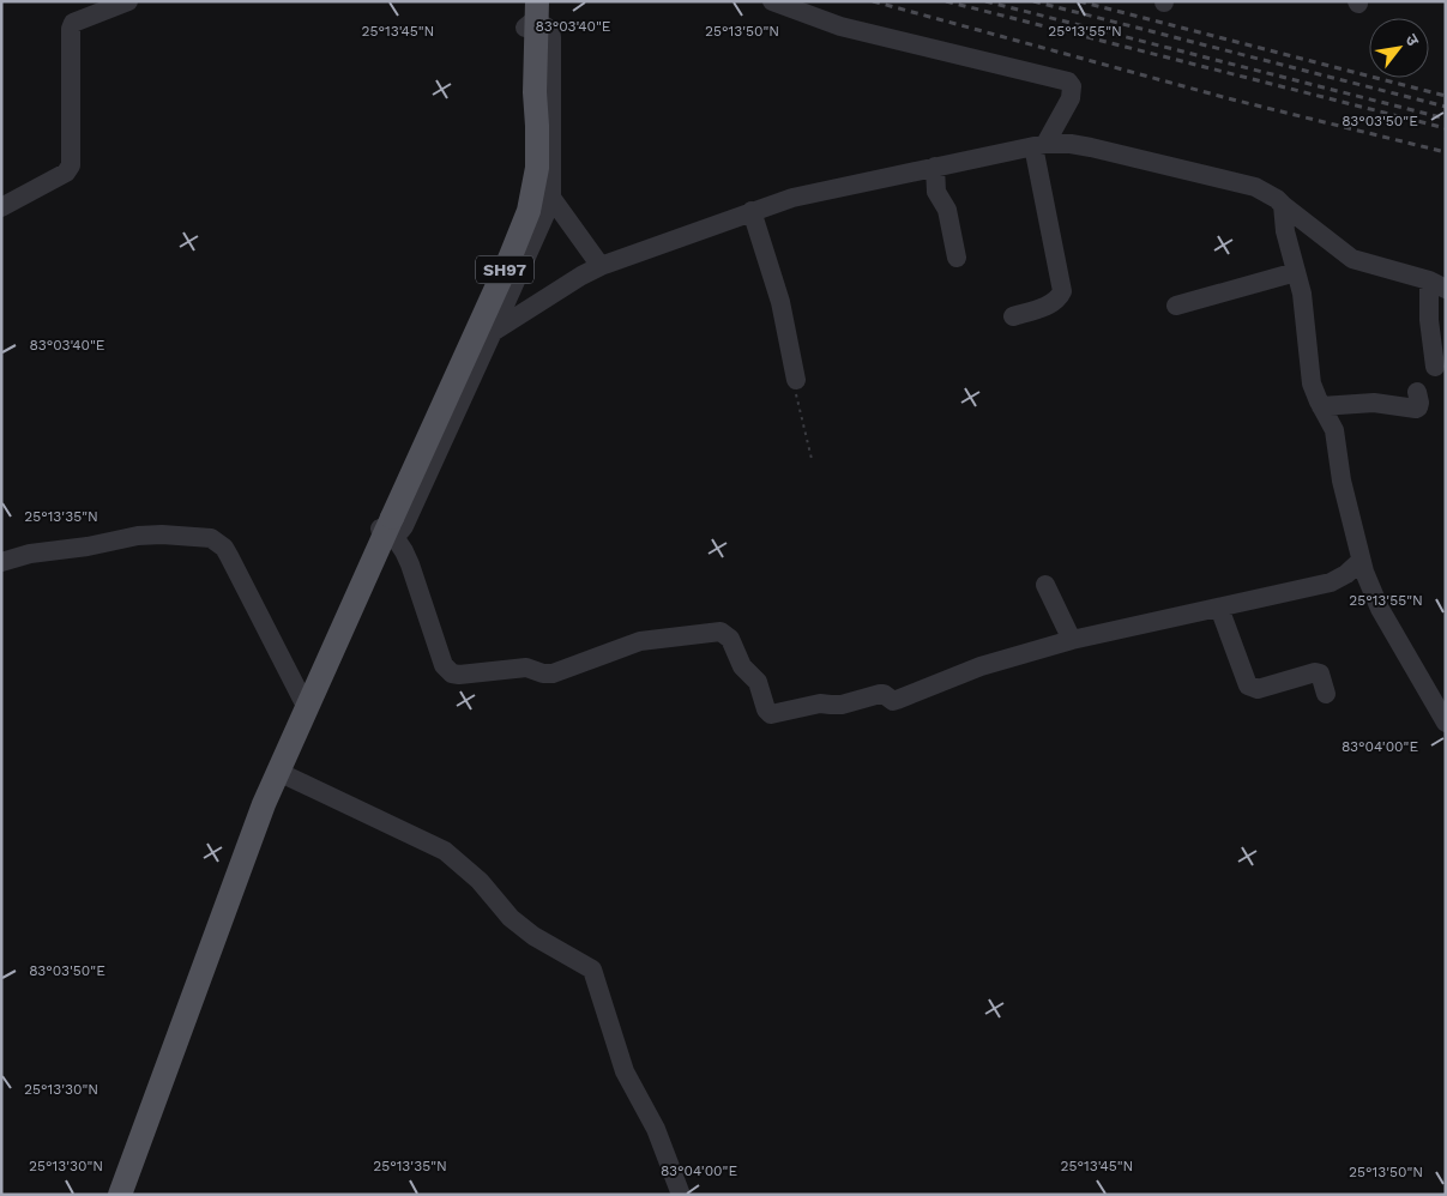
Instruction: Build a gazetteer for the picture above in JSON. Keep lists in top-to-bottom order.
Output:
{
  "streets": {
    "main road": ["SH97"]
  },
  "north": "top right",
  "coordinates": [
    "83°03'40\"E",
    "25°13'45\"N",
    "25°13'50\"N",
    "25°13'55\"N",
    "83°03'50\"E",
    "25°13'35\"N",
    "83°04'00\"E",
    "25°13'30\"N"
  ]
}
